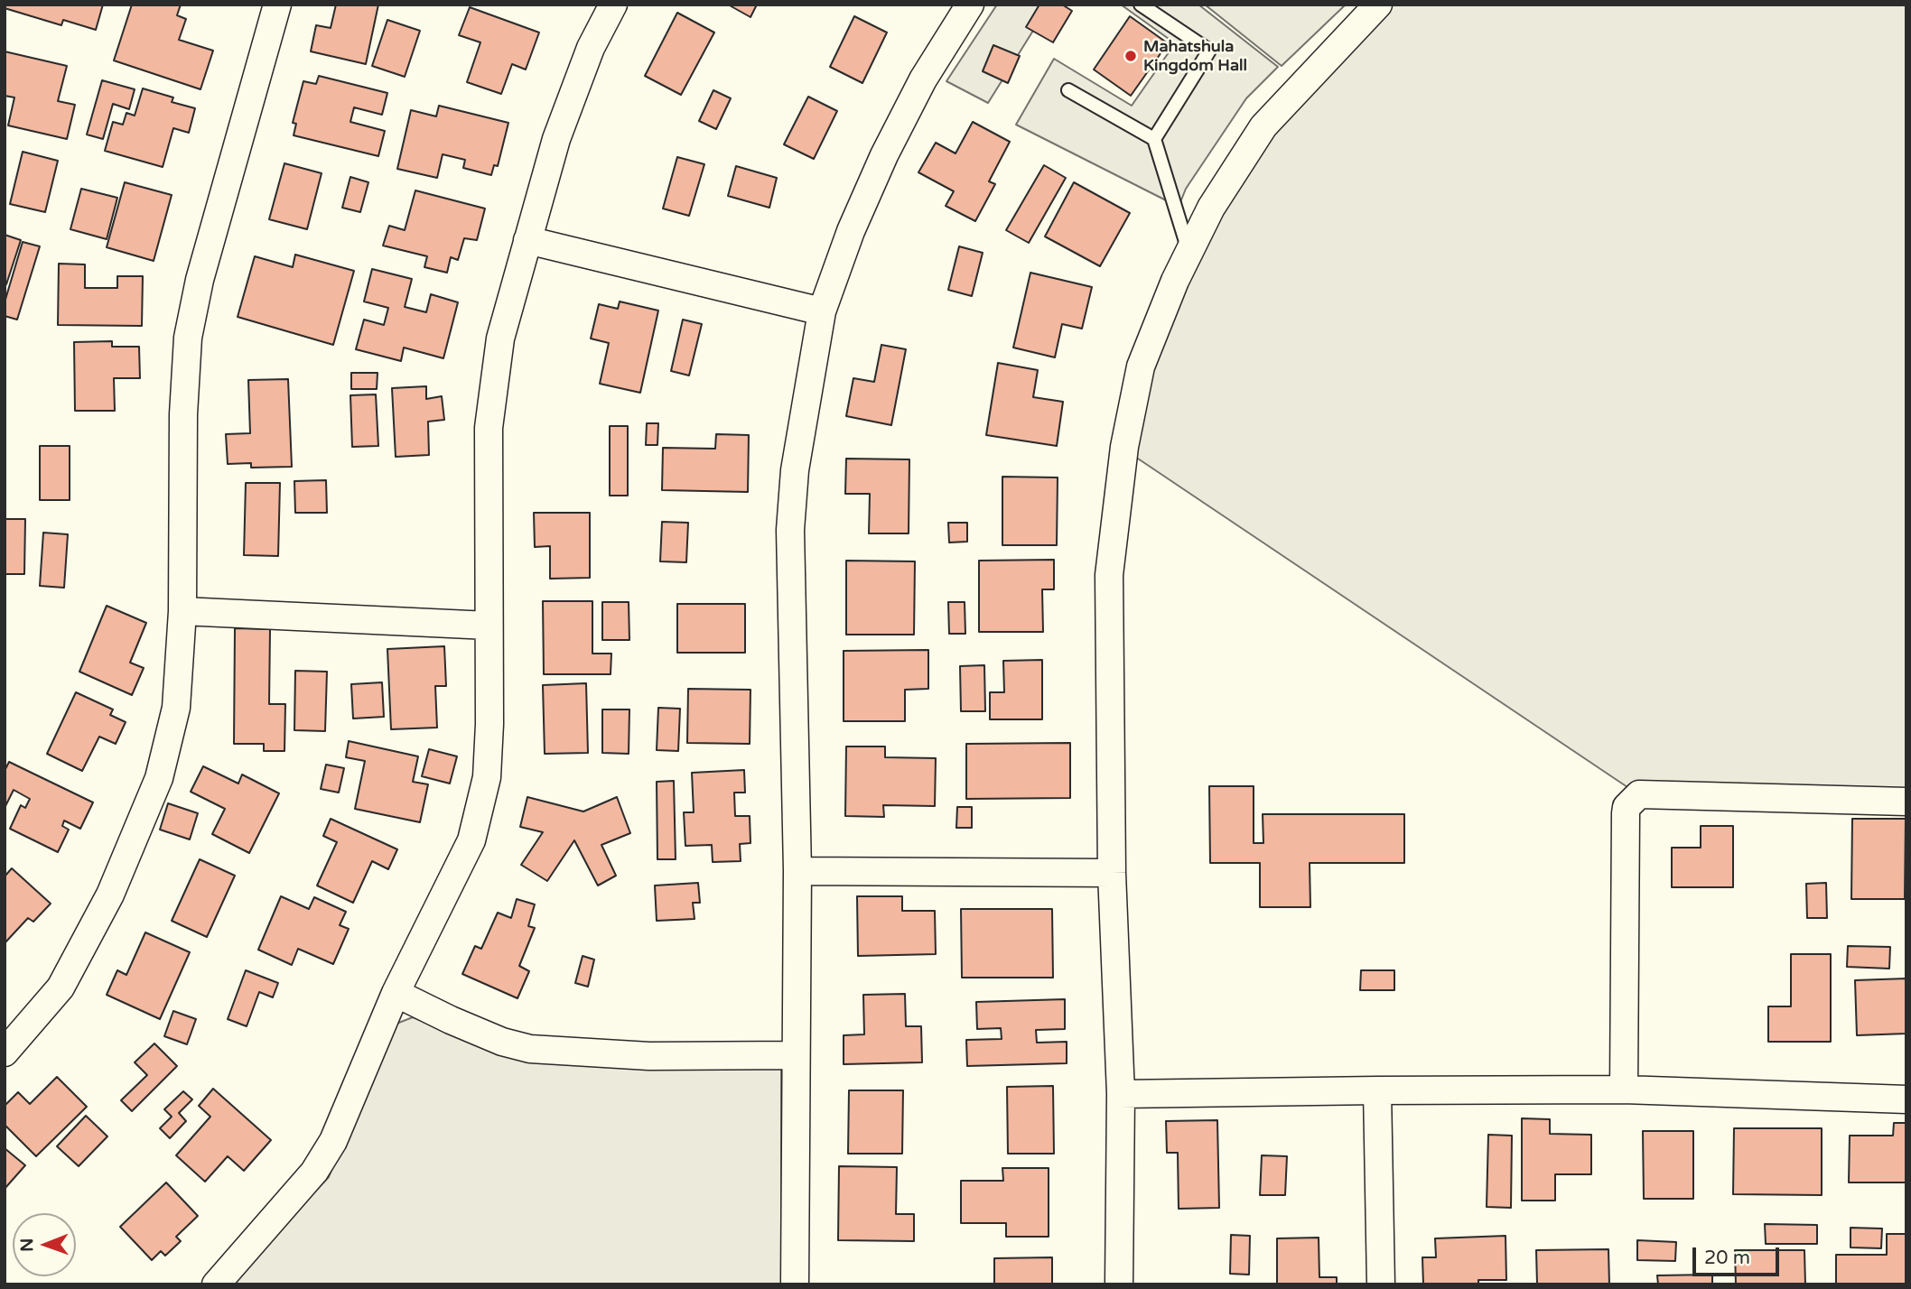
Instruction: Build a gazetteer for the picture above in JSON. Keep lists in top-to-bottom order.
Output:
{
  "places": ["Mahatshula Kingdom Hall"],
  "scale_bar": "20 m",
  "north": "left"
}
